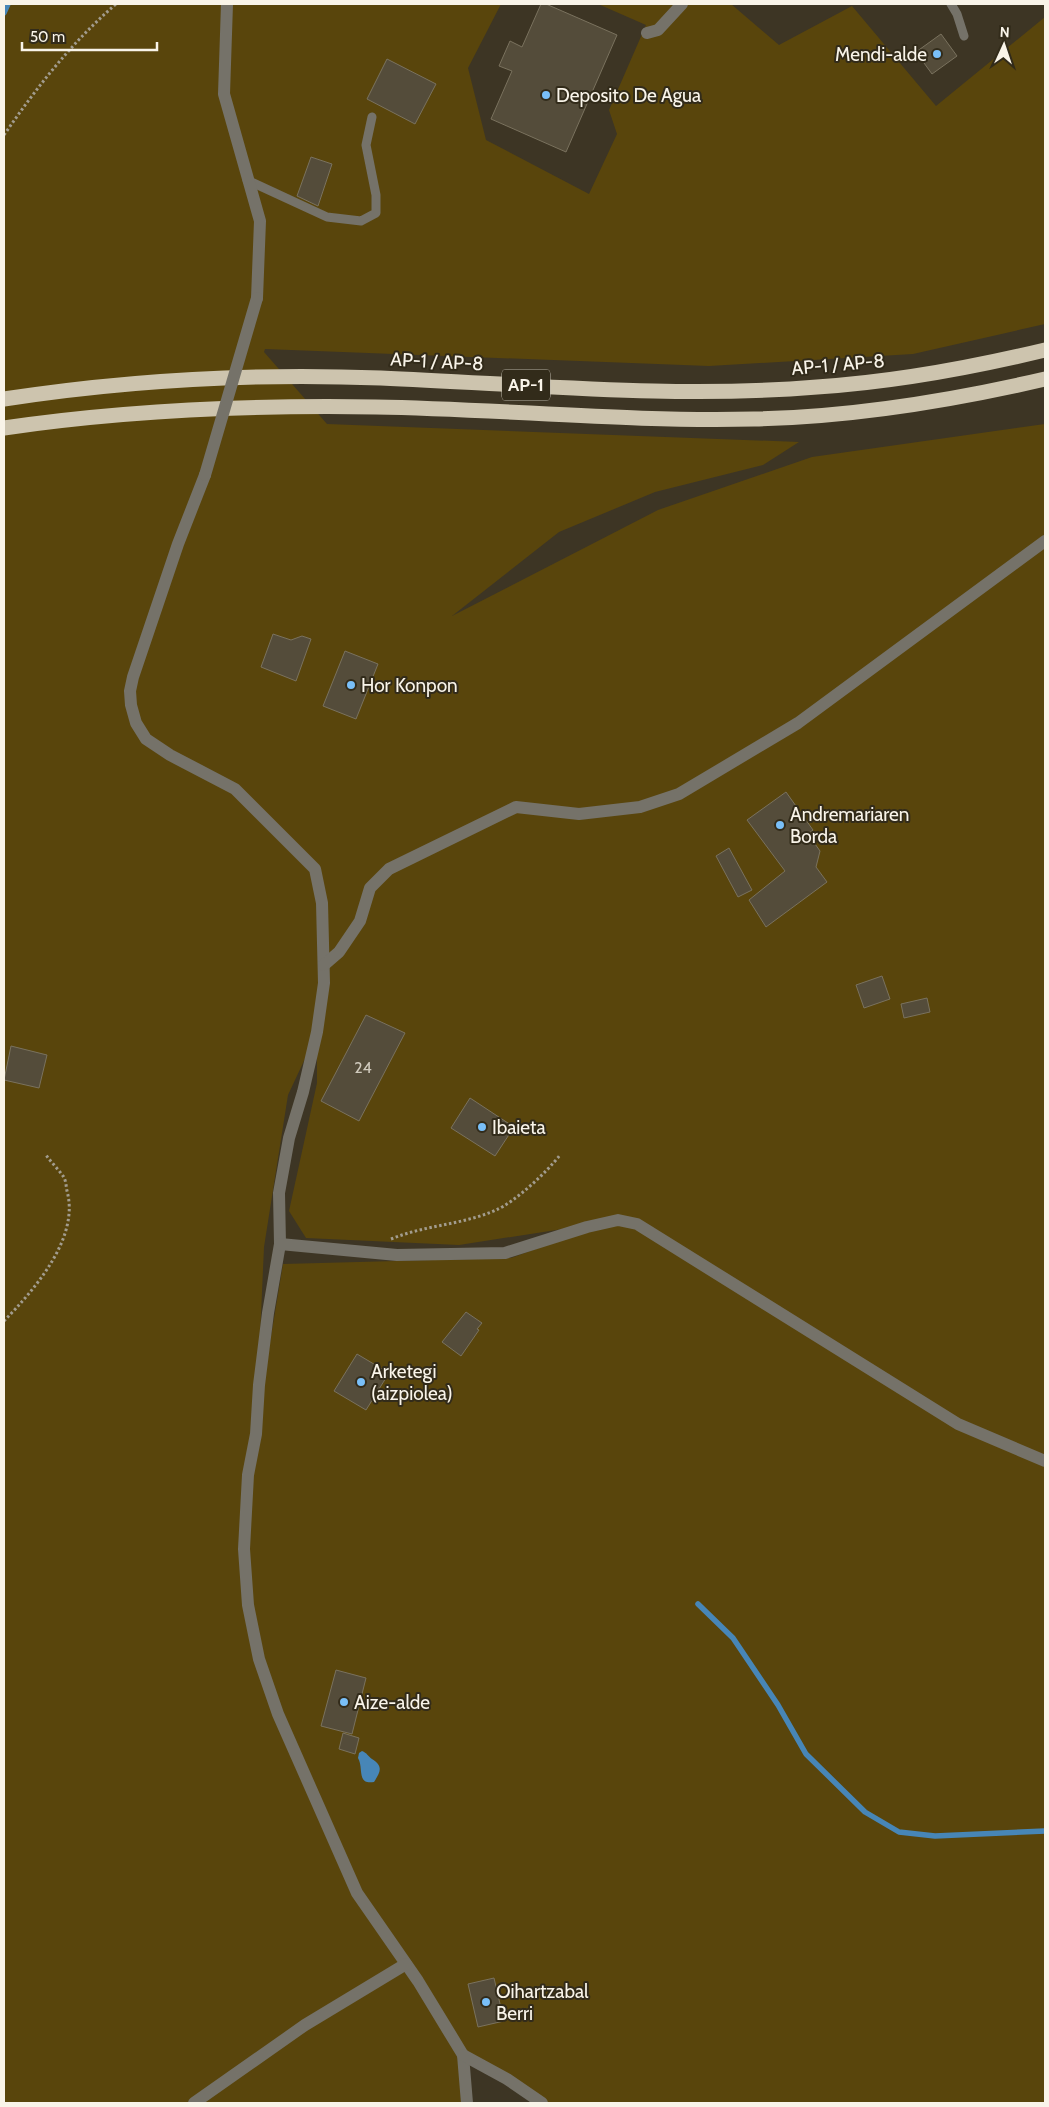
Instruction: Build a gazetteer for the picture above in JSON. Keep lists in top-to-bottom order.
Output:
{
  "streets": {
    "highway": ["AP-1 / AP-8", "AP-1"]
  },
  "places": [
    "Mendi-alde",
    "Deposito De Agua",
    "Hor Konpon",
    "Andremariaren Borda",
    "Ibaieta",
    "Arketegi (aizpiolea)",
    "Aize-alde",
    "Oihartzabal Berri"
  ],
  "house_numbers": ["24"],
  "scale_bar": "50 m",
  "north": "top"
}
